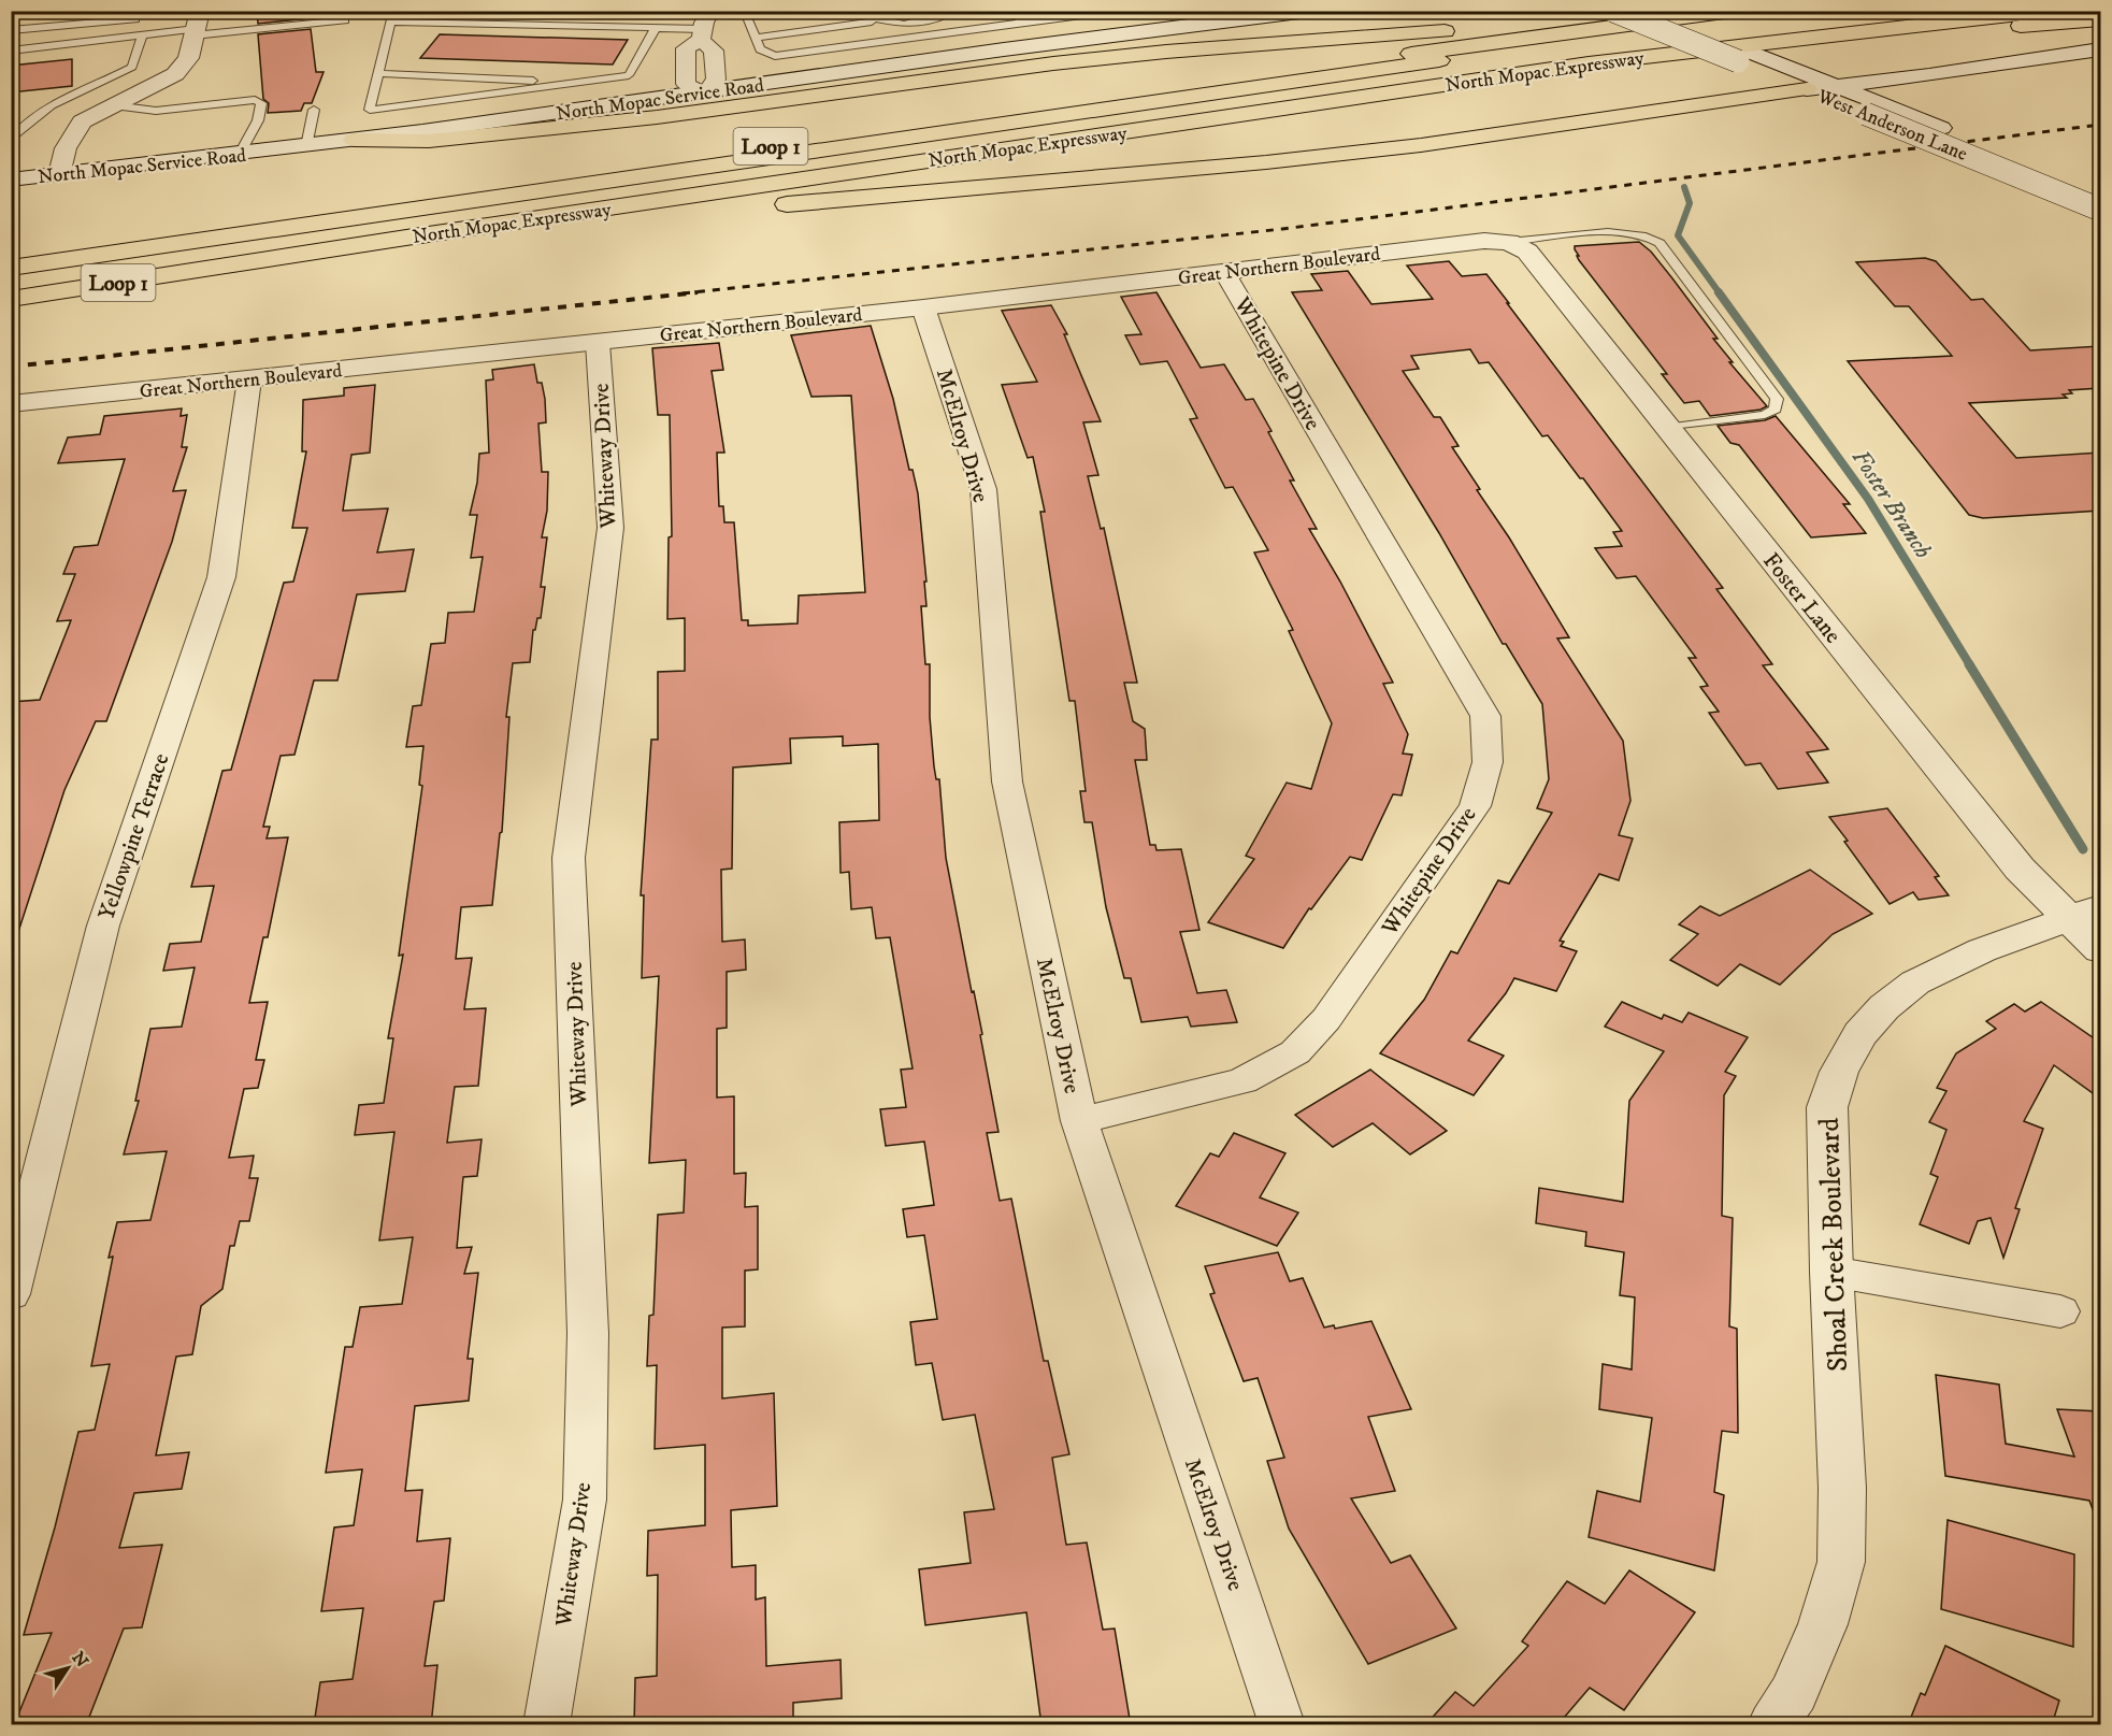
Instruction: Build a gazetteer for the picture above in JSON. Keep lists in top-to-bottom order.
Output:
{
  "streets": {
    "highway": ["North Mopac Expressway", "Loop 1"],
    "street": [
      "North Mopac Service Road",
      "West Anderson Lane",
      "Great Northern Boulevard",
      "Whitepine Drive",
      "McElroy Drive",
      "Whiteway Drive",
      "Foster Lane",
      "Yellowpine Terrace",
      "Shoal Creek Boulevard"
    ]
  },
  "crossings": [
    ["Great Northern Boulevard", "Whitepine Drive"],
    ["Great Northern Boulevard", "McElroy Drive"],
    ["Great Northern Boulevard", "Whiteway Drive"],
    ["Great Northern Boulevard", "Foster Lane"],
    ["Great Northern Boulevard", "Yellowpine Terrace"],
    ["Whitepine Drive", "McElroy Drive"],
    ["Foster Lane", "Shoal Creek Boulevard"]
  ],
  "water": ["Foster Branch"],
  "north": "top right"
}
